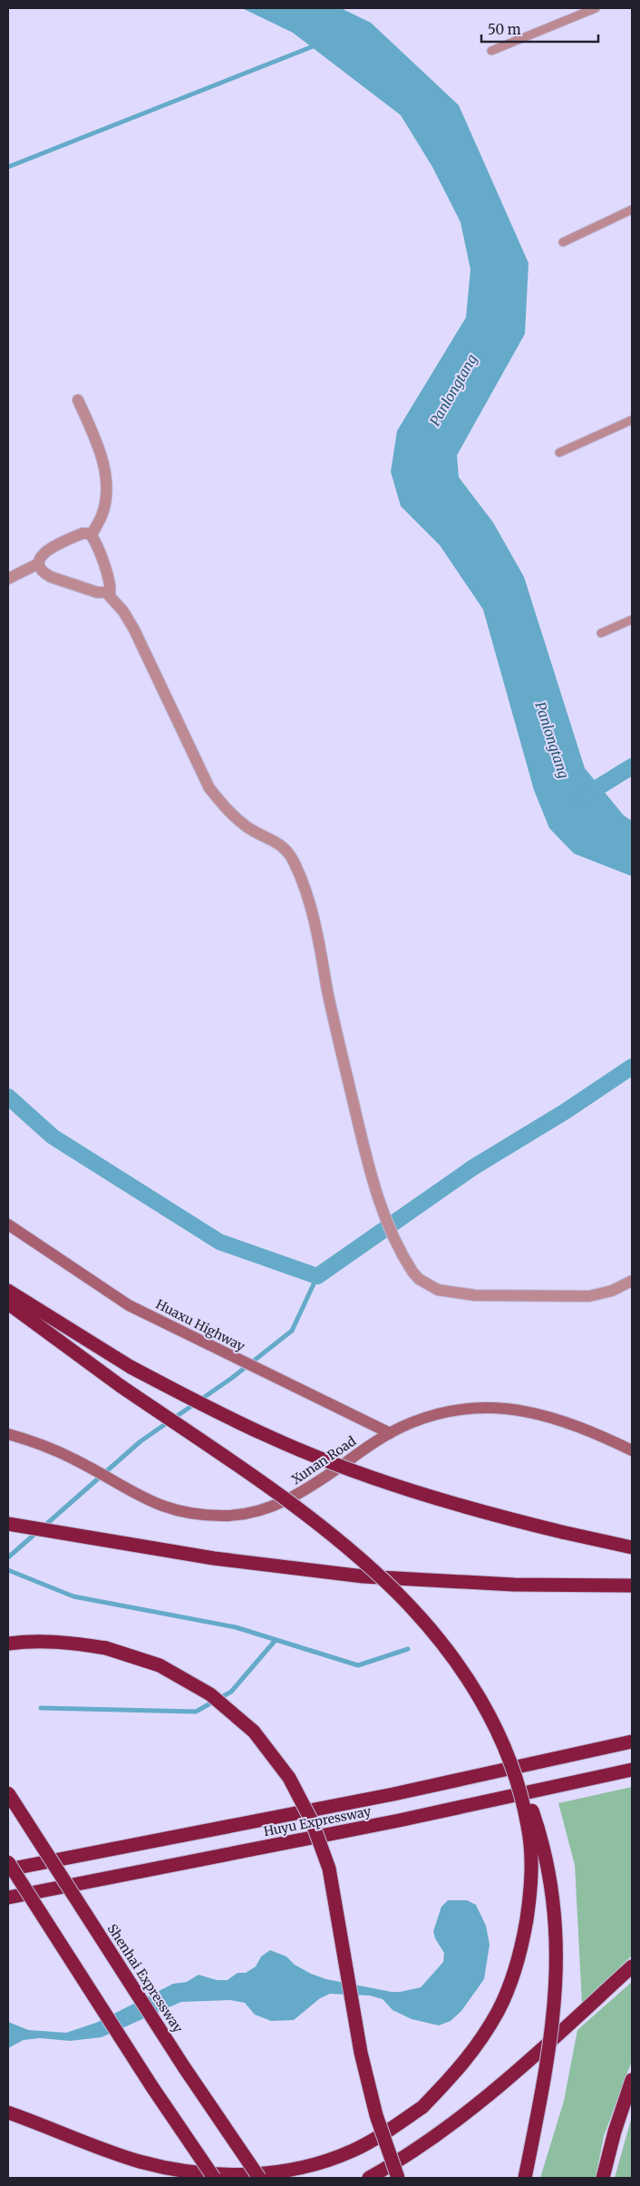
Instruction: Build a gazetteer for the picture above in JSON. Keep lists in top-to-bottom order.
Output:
{
  "streets": {
    "highway": ["Huyu Expressway", "Shenhai Expressway"],
    "street": ["Huaxu Highway", "Xunan Road"]
  },
  "crossings": [
    ["Huaxu Highway", "Xunan Road"]
  ],
  "water": ["Panlongtang"],
  "scale_bar": "50 m"
}
